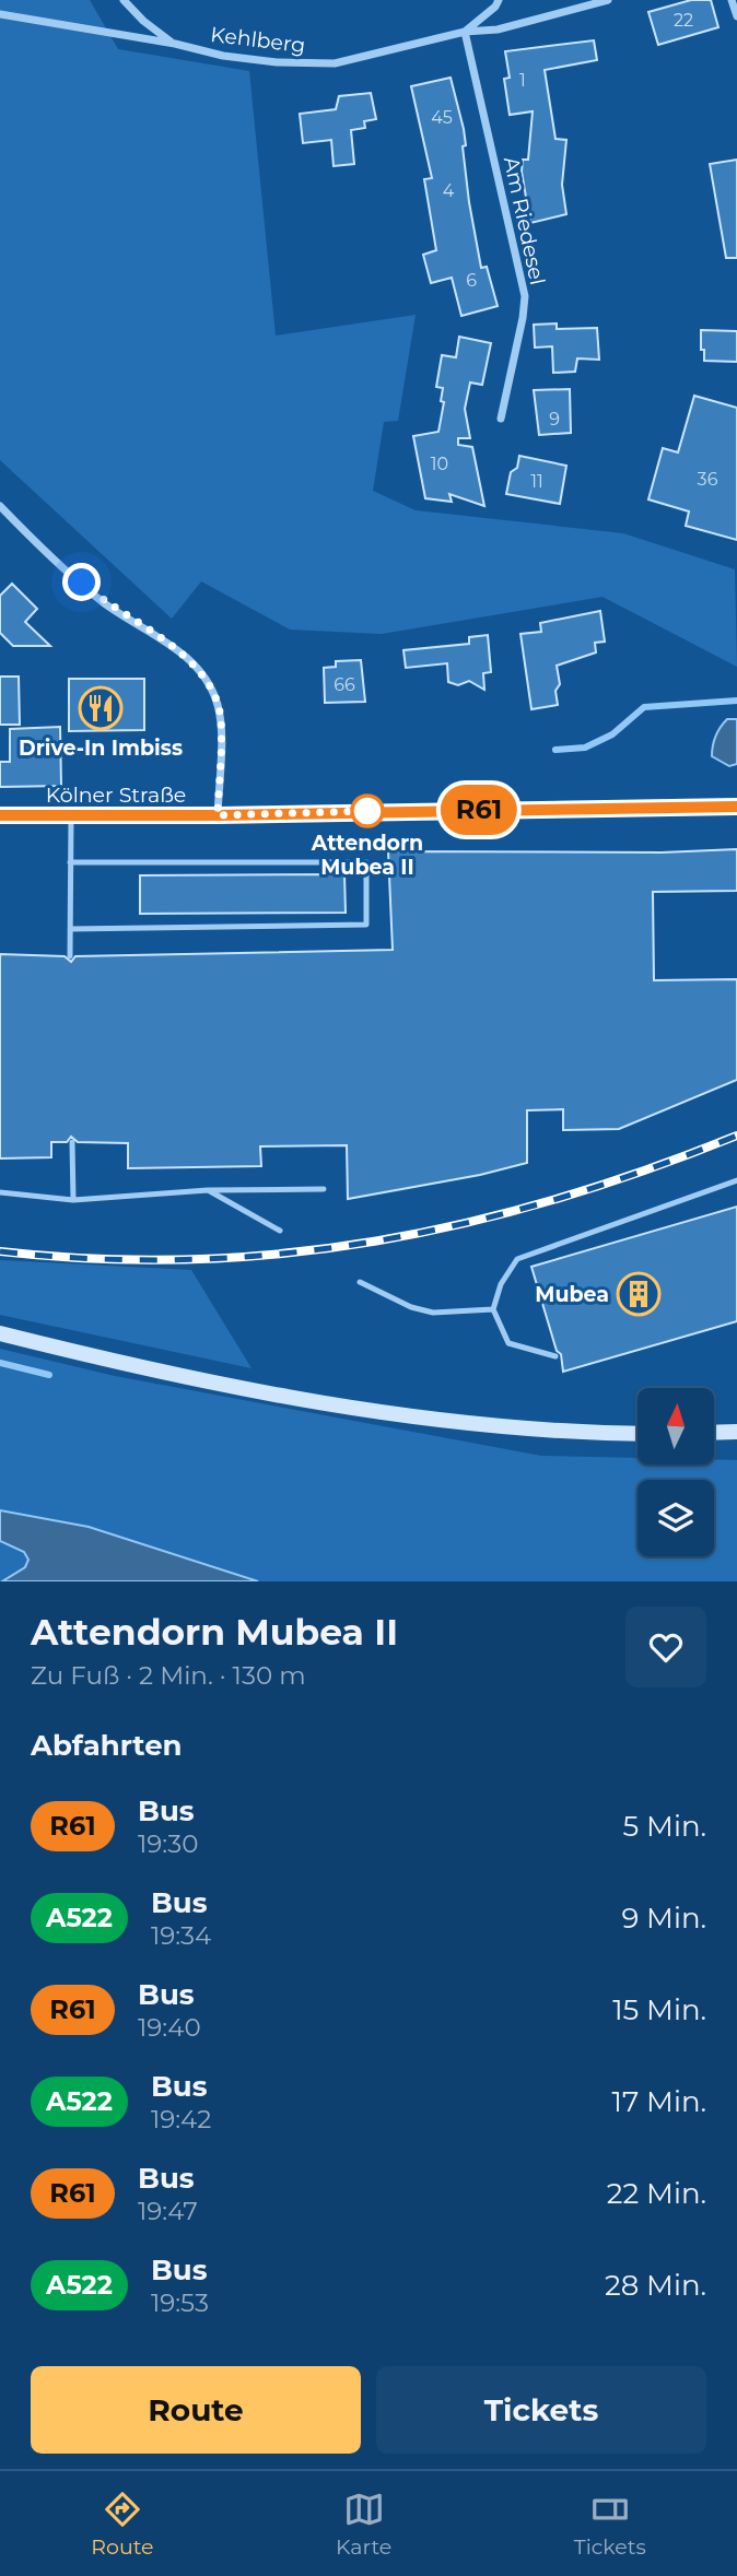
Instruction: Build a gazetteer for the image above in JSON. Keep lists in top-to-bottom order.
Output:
{
  "streets": {
    "street": ["Kehlberg", "Am Riedesel", "Kölner Straße"]
  },
  "crossings": [
    ["Kehlberg", "Am Riedesel"]
  ],
  "places": {
    "restaurant": ["Drive-In Imbiss"],
    "other": ["Attendorn Mubea II"],
    "building": ["Mubea"]
  },
  "lines": ["bus line R61"],
  "house_numbers": [
    "22",
    "1",
    "45",
    "4",
    "6",
    "9",
    "10",
    "36",
    "11",
    "66"
  ],
  "north": "top",
  "page": {
    "on_map": "R61",
    "heading": [
      ["Attendorn Mubea II", "Zu Fuß · 2 Min. · 130 m"],
      "Abfahrten"
    ],
    "list": [
      {
        "mark": "R61",
        "name": "Bus",
        "note": "19:30",
        "value": "5 Min."
      },
      {
        "mark": "A522",
        "name": "Bus",
        "note": "19:34",
        "value": "9 Min."
      },
      {
        "mark": "R61",
        "name": "Bus",
        "note": "19:40",
        "value": "15 Min."
      },
      {
        "mark": "A522",
        "name": "Bus",
        "note": "19:42",
        "value": "17 Min."
      },
      {
        "mark": "R61",
        "name": "Bus",
        "note": "19:47",
        "value": "22 Min."
      },
      {
        "mark": "A522",
        "name": "Bus",
        "note": "19:53",
        "value": "28 Min."
      }
    ],
    "buttons": ["Route", "Tickets"],
    "tabs": ["Route", "Karte", "Tickets"]
  }
}
